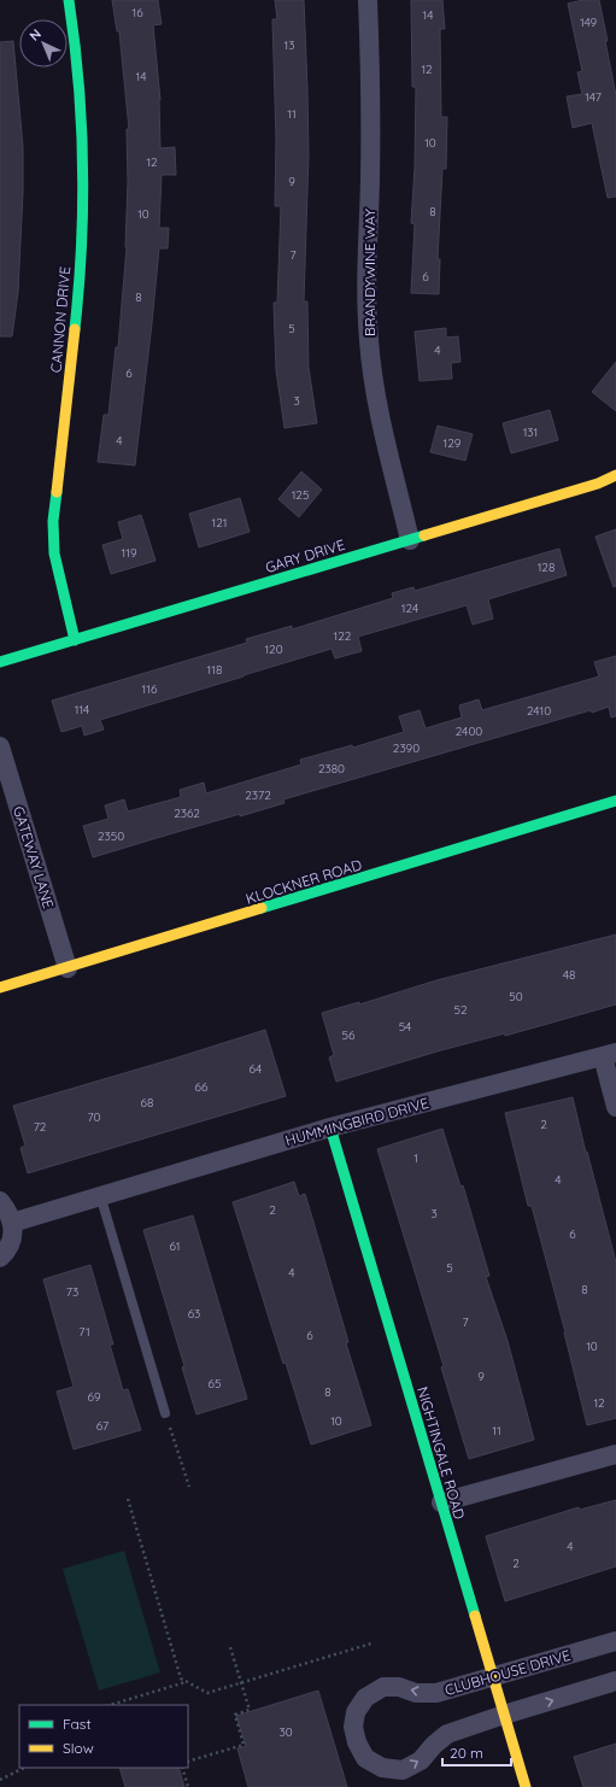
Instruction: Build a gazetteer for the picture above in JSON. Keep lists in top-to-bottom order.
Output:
{
  "streets": {
    "street": [
      "BRANDYWINE WAY",
      "CANNON DRIVE",
      "GARY DRIVE",
      "GATEWAY LANE",
      "KLOCKNER ROAD",
      "HUMMINGBIRD DRIVE",
      "NIGHTINGALE ROAD",
      "CLUBHOUSE DRIVE"
    ]
  },
  "crossings": [
    ["BRANDYWINE WAY", "GARY DRIVE"],
    ["CANNON DRIVE", "GARY DRIVE"],
    ["GATEWAY LANE", "KLOCKNER ROAD"],
    ["HUMMINGBIRD DRIVE", "NIGHTINGALE ROAD"],
    ["NIGHTINGALE ROAD", "CLUBHOUSE DRIVE"]
  ],
  "house_numbers": [
    "16",
    "14",
    "149",
    "13",
    "12",
    "14",
    "147",
    "11",
    "10",
    "12",
    "9",
    "8",
    "10",
    "7",
    "6",
    "8",
    "5",
    "4",
    "6",
    "3",
    "131",
    "4",
    "129",
    "125",
    "121",
    "119",
    "128",
    "124",
    "122",
    "120",
    "118",
    "116",
    "114",
    "2410",
    "2400",
    "2390",
    "2380",
    "2372",
    "2362",
    "2350",
    "48",
    "50",
    "52",
    "54",
    "56",
    "64",
    "66",
    "68",
    "70",
    "2",
    "72",
    "1",
    "4",
    "2",
    "3",
    "6",
    "61",
    "5",
    "4",
    "8",
    "73",
    "63",
    "7",
    "71",
    "6",
    "10",
    "9",
    "65",
    "8",
    "69",
    "12",
    "10",
    "67",
    "11",
    "4",
    "2",
    "30"
  ],
  "legend": ["Fast", "Slow"],
  "scale_bar": "20 m",
  "north": "top left"
}
